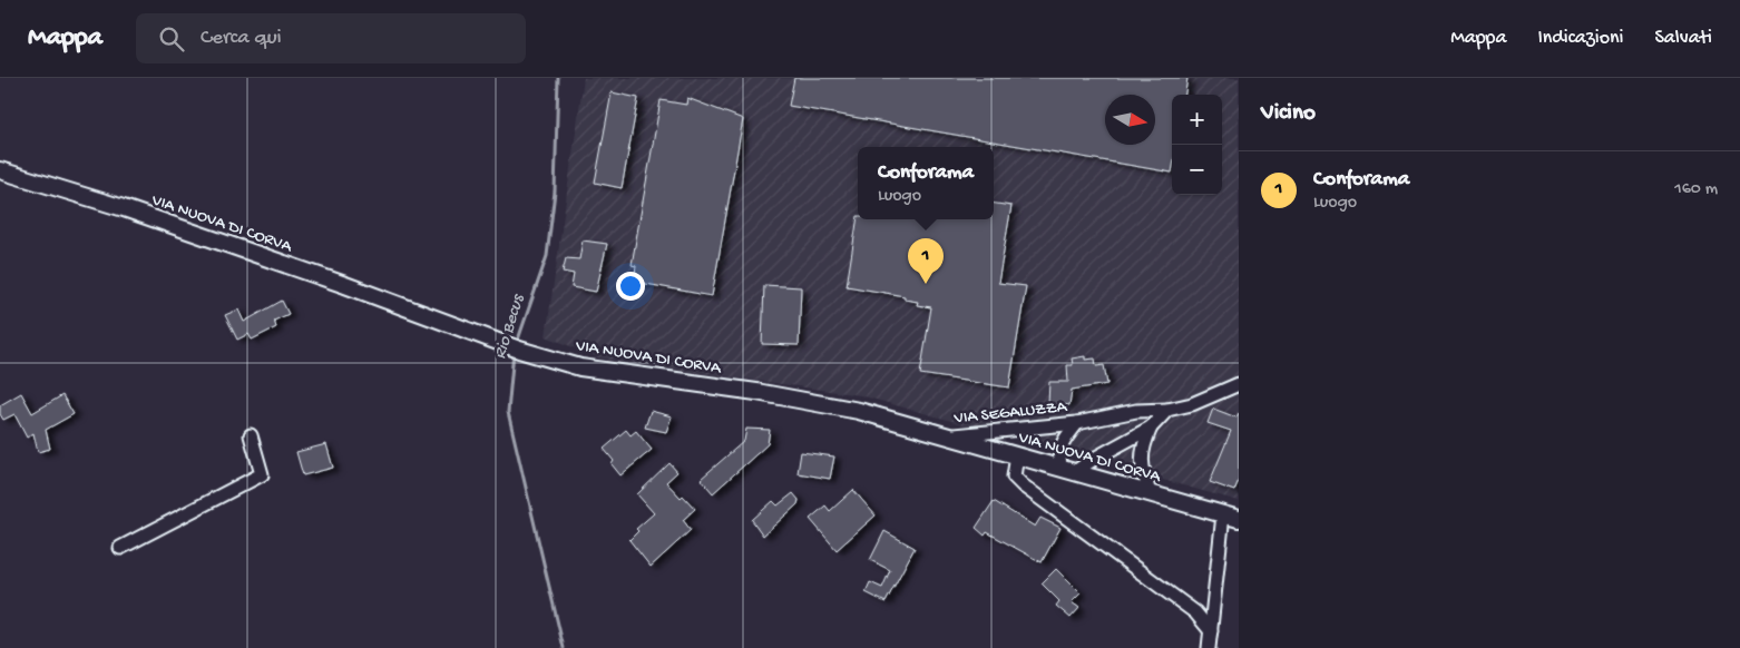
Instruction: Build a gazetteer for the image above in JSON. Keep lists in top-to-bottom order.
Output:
{
  "streets": {
    "main road": ["VIA NUOVA DI CORVA"],
    "street": ["VIA SEGALUZZA"]
  },
  "crossings": [
    ["VIA NUOVA DI CORVA", "VIA SEGALUZZA"]
  ],
  "water": ["Rio Becus"],
  "north": "right",
  "page": {
    "header": "Mappa",
    "search": "Cerca qui",
    "nav": ["Mappa", "Indicazioni", "Salvati"],
    "heading": "Vicino",
    "map_buttons": ["+", "−"],
    "popup": ["Conforama", "Luogo"],
    "list": [
      {
        "mark": "1",
        "name": "Conforama",
        "note": "Luogo",
        "value": "160 m"
      }
    ],
    "pins": "1"
  }
}
